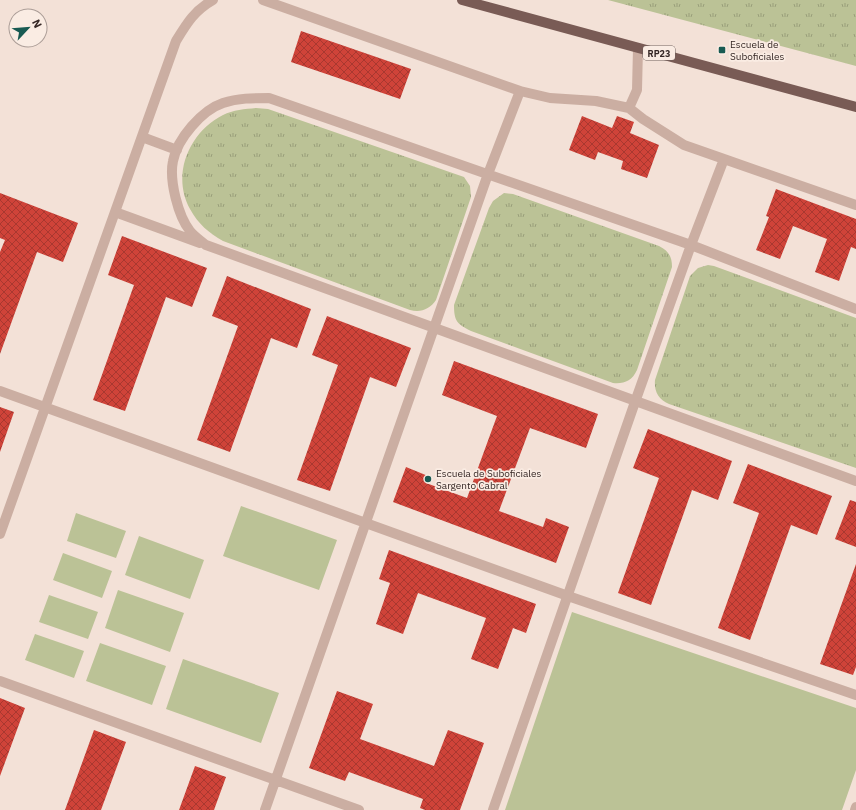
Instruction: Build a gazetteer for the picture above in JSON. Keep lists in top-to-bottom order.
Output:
{
  "streets": {
    "main road": ["RP23"]
  },
  "places": {
    "transit": ["Escuela de Suboficiales"],
    "other": ["Escuela de Suboficiales Sargento Cabral"]
  },
  "north": "top right"
}
